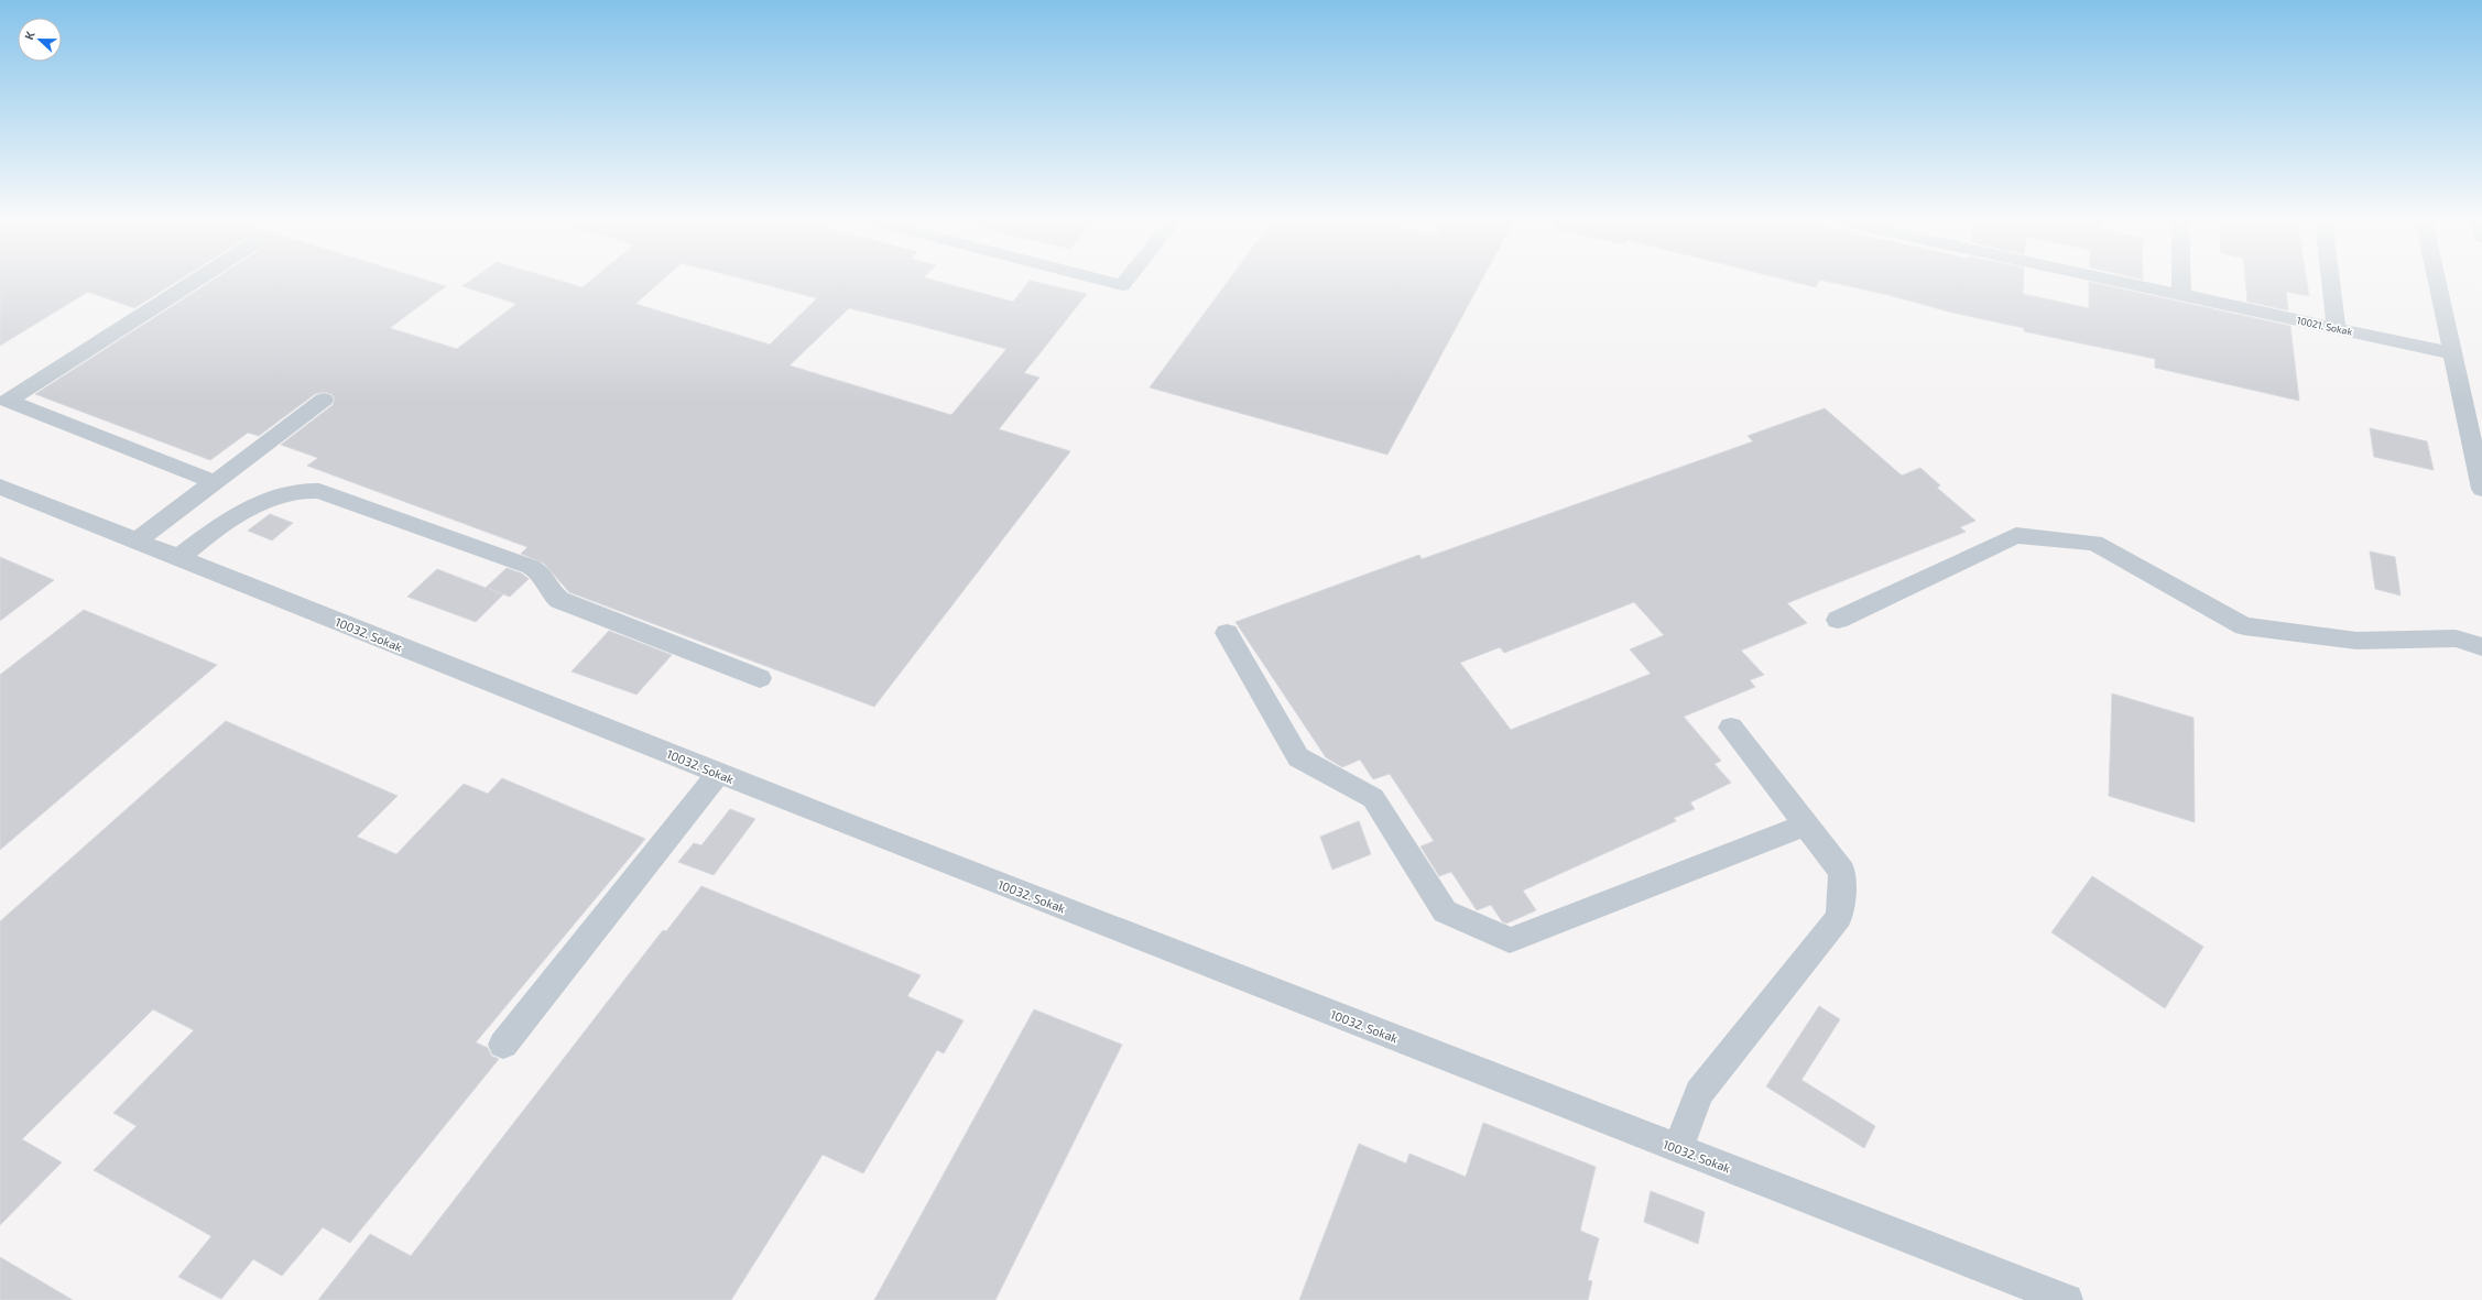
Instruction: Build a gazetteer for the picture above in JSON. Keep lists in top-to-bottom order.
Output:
{
  "streets": {
    "street": ["10021. Sokak", "10032. Sokak"]
  },
  "north": "left"
}
